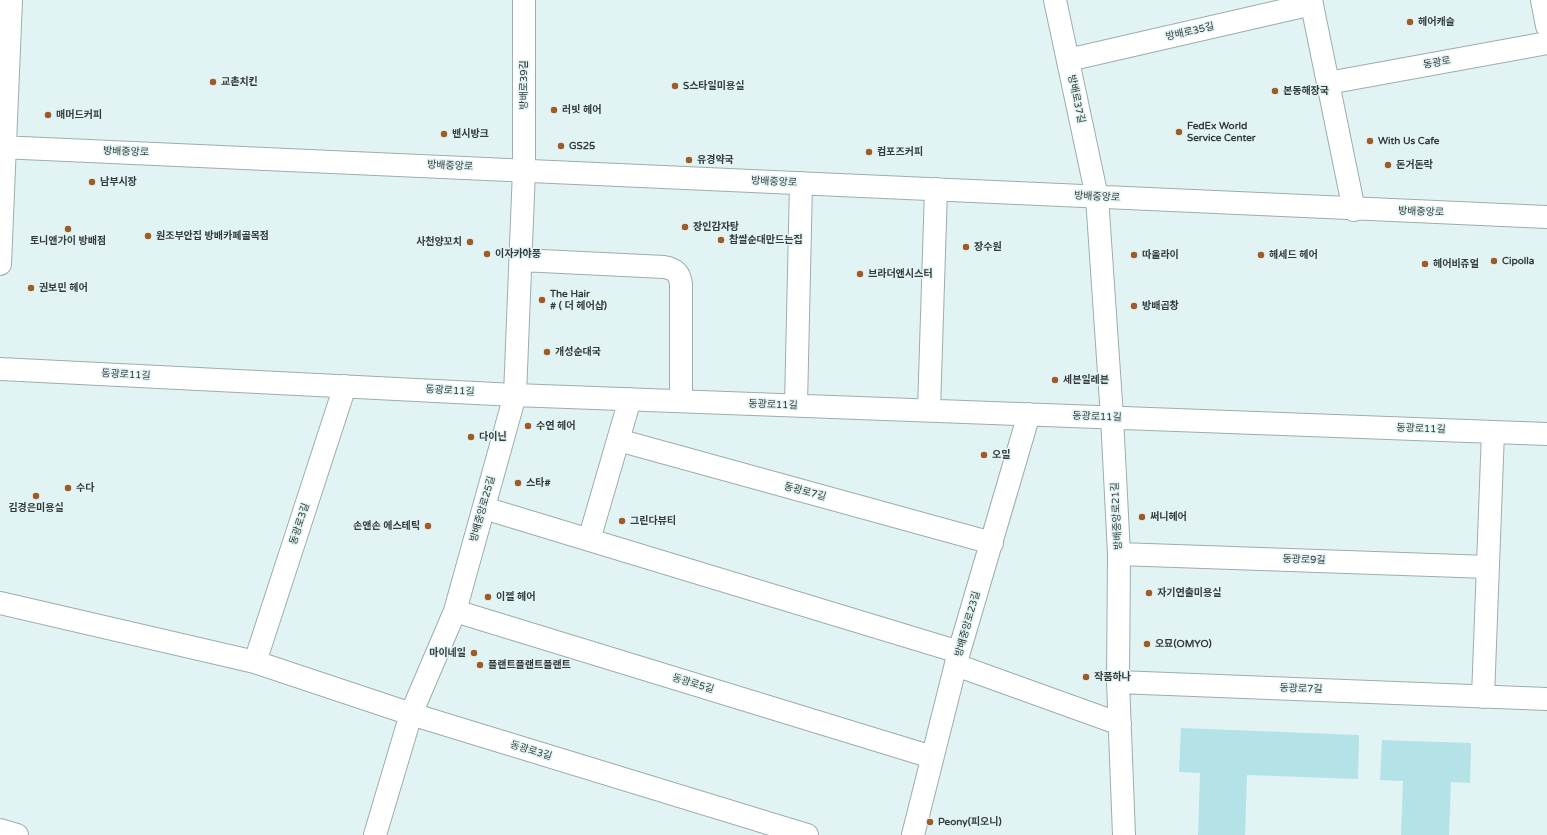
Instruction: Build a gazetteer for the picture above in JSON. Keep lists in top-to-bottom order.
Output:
{
  "streets": {
    "street": [
      "방배로35길",
      "동광로",
      "방배로39길",
      "방배로37길",
      "방배중앙로",
      "동광로11길",
      "동광로7길",
      "방배중앙로25길",
      "방배중앙로21길",
      "동광로3길",
      "동광로9길",
      "방배중앙로23길",
      "동광로5길"
    ]
  },
  "crossings": [
    ["방배로35길", "동광로"],
    ["방배로35길", "방배로37길"],
    ["방배로35길", "방배중앙로"],
    ["방배로39길", "방배중앙로"],
    ["방배로39길", "방배중앙로25길"],
    ["방배로37길", "방배중앙로"],
    ["방배로37길", "방배중앙로21길"],
    ["방배중앙로", "방배중앙로25길"],
    ["방배중앙로", "방배중앙로21길"],
    ["동광로11길", "방배중앙로25길"],
    ["동광로11길", "방배중앙로21길"],
    ["동광로11길", "동광로3길"],
    ["동광로11길", "방배중앙로23길"],
    ["동광로7길", "방배중앙로21길"],
    ["동광로7길", "방배중앙로23길"],
    ["방배중앙로25길", "동광로3길"],
    ["방배중앙로25길", "동광로5길"],
    ["방배중앙로21길", "동광로9길"],
    ["방배중앙로23길", "동광로5길"]
  ],
  "places": [
    "헤어캐슬",
    "교촌치킨",
    "S스타일미용실",
    "본동해장국",
    "러빗 헤어",
    "매머드커피",
    "FedEx World Service Center",
    "밴시방크",
    "With Us Cafe",
    "GS25",
    "컴포즈커피",
    "유경약국",
    "돈거돈락",
    "남부시장",
    "장인감자탕",
    "토니앤가이 방배점",
    "원조부안집 방배카페골목점",
    "찹쌀순대만드는집",
    "사천양꼬치",
    "장수원",
    "이자카야풍",
    "따올라이",
    "헤세드 헤어",
    "Cipolla",
    "헤어비쥬얼",
    "브라더앤시스터",
    "권보민 헤어",
    "The Hair # ( 더 헤어샵)",
    "방배곱창",
    "개성순대국",
    "세븐일레븐",
    "수연 헤어",
    "다이닌",
    "오밀",
    "스타#",
    "수다",
    "김경은미용실",
    "써니헤어",
    "그린다뷰티",
    "손앤손 에스테틱",
    "자기연출미용실",
    "이젤 헤어",
    "오묘(OMYO)",
    "마이네일",
    "플랜트플랜트플랜트",
    "작품하나",
    "Peony(피오니)"
  ]
}
